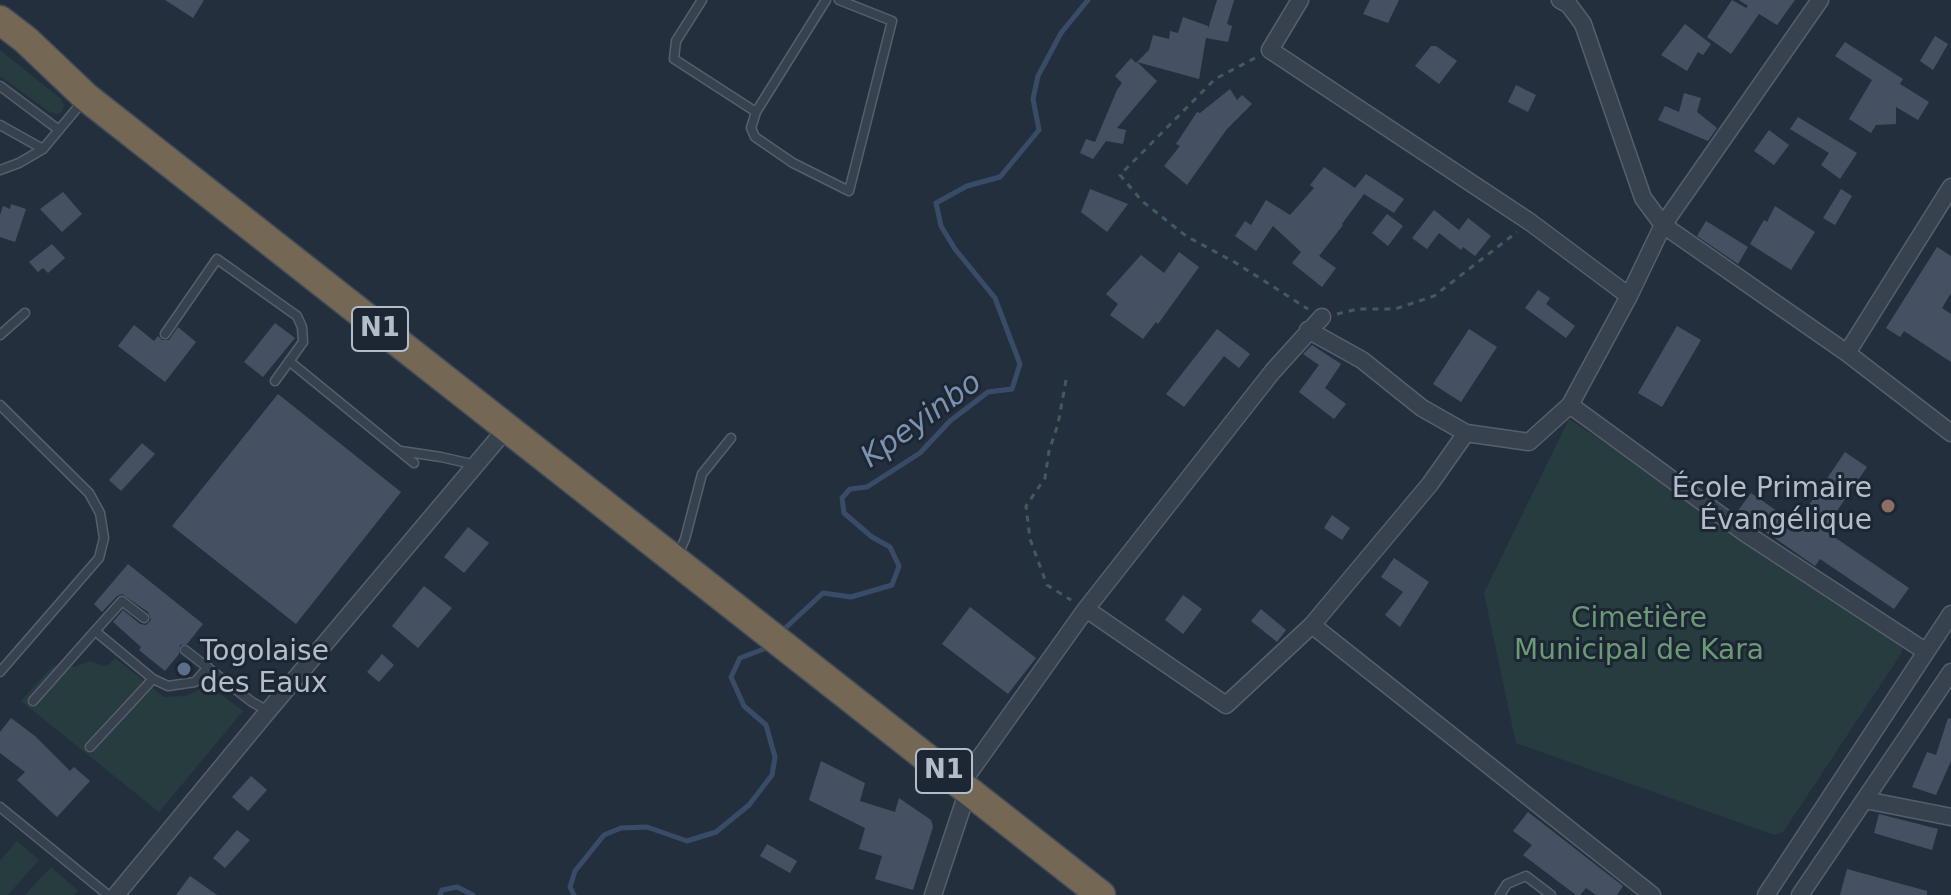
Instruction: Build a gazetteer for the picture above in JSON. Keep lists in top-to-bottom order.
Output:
{
  "streets": {
    "highway": ["N1"]
  },
  "water": ["Kpeyinbo"],
  "parks": ["Cimetière Municipal de Kara"],
  "places": ["École Primaire Évangélique", "Togolaise des Eaux"]
}
